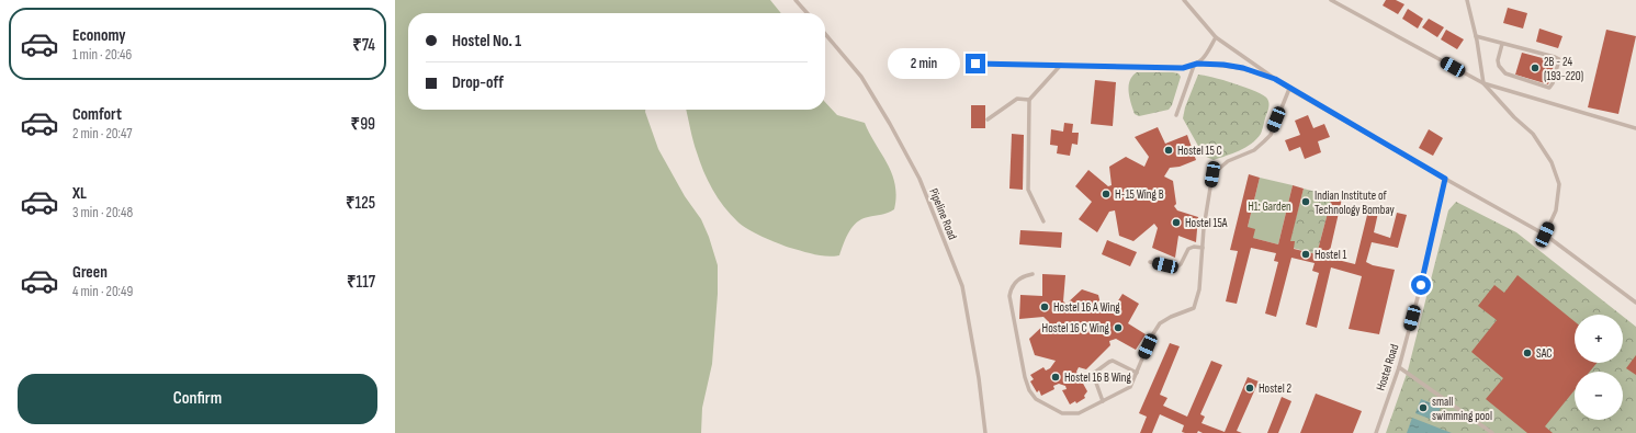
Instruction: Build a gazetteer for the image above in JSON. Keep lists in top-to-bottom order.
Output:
{
  "streets": {
    "lane": ["Pipeline Road", "Hostel Road"]
  },
  "parks": ["H1: Garden"],
  "places": [
    "2B - 24 (193-220)",
    "Hostel 15 C",
    "H-15 Wing B",
    "Indian Institute of Technology Bombay",
    "Hostel 15A",
    "Hostel 1",
    "Hostel 16 A Wing",
    "Hostel 16 C Wing",
    "SAC",
    "Hostel 16 B Wing",
    "Hostel 2",
    "small swimming pool"
  ],
  "page": {
    "list": [
      {
        "name": "Economy",
        "note": "1 min · 20:46",
        "value": "₹74"
      },
      {
        "name": "Comfort",
        "note": "2 min · 20:47",
        "value": "₹99"
      },
      {
        "name": "XL",
        "note": "3 min · 20:48",
        "value": "₹125"
      },
      {
        "name": "Green",
        "note": "4 min · 20:49",
        "value": "₹117"
      }
    ],
    "banner": ["Hostel No. 1", "Drop-off"],
    "bubble": "2 min",
    "map_buttons": ["+", "−"],
    "buttons": "Confirm"
  }
}
